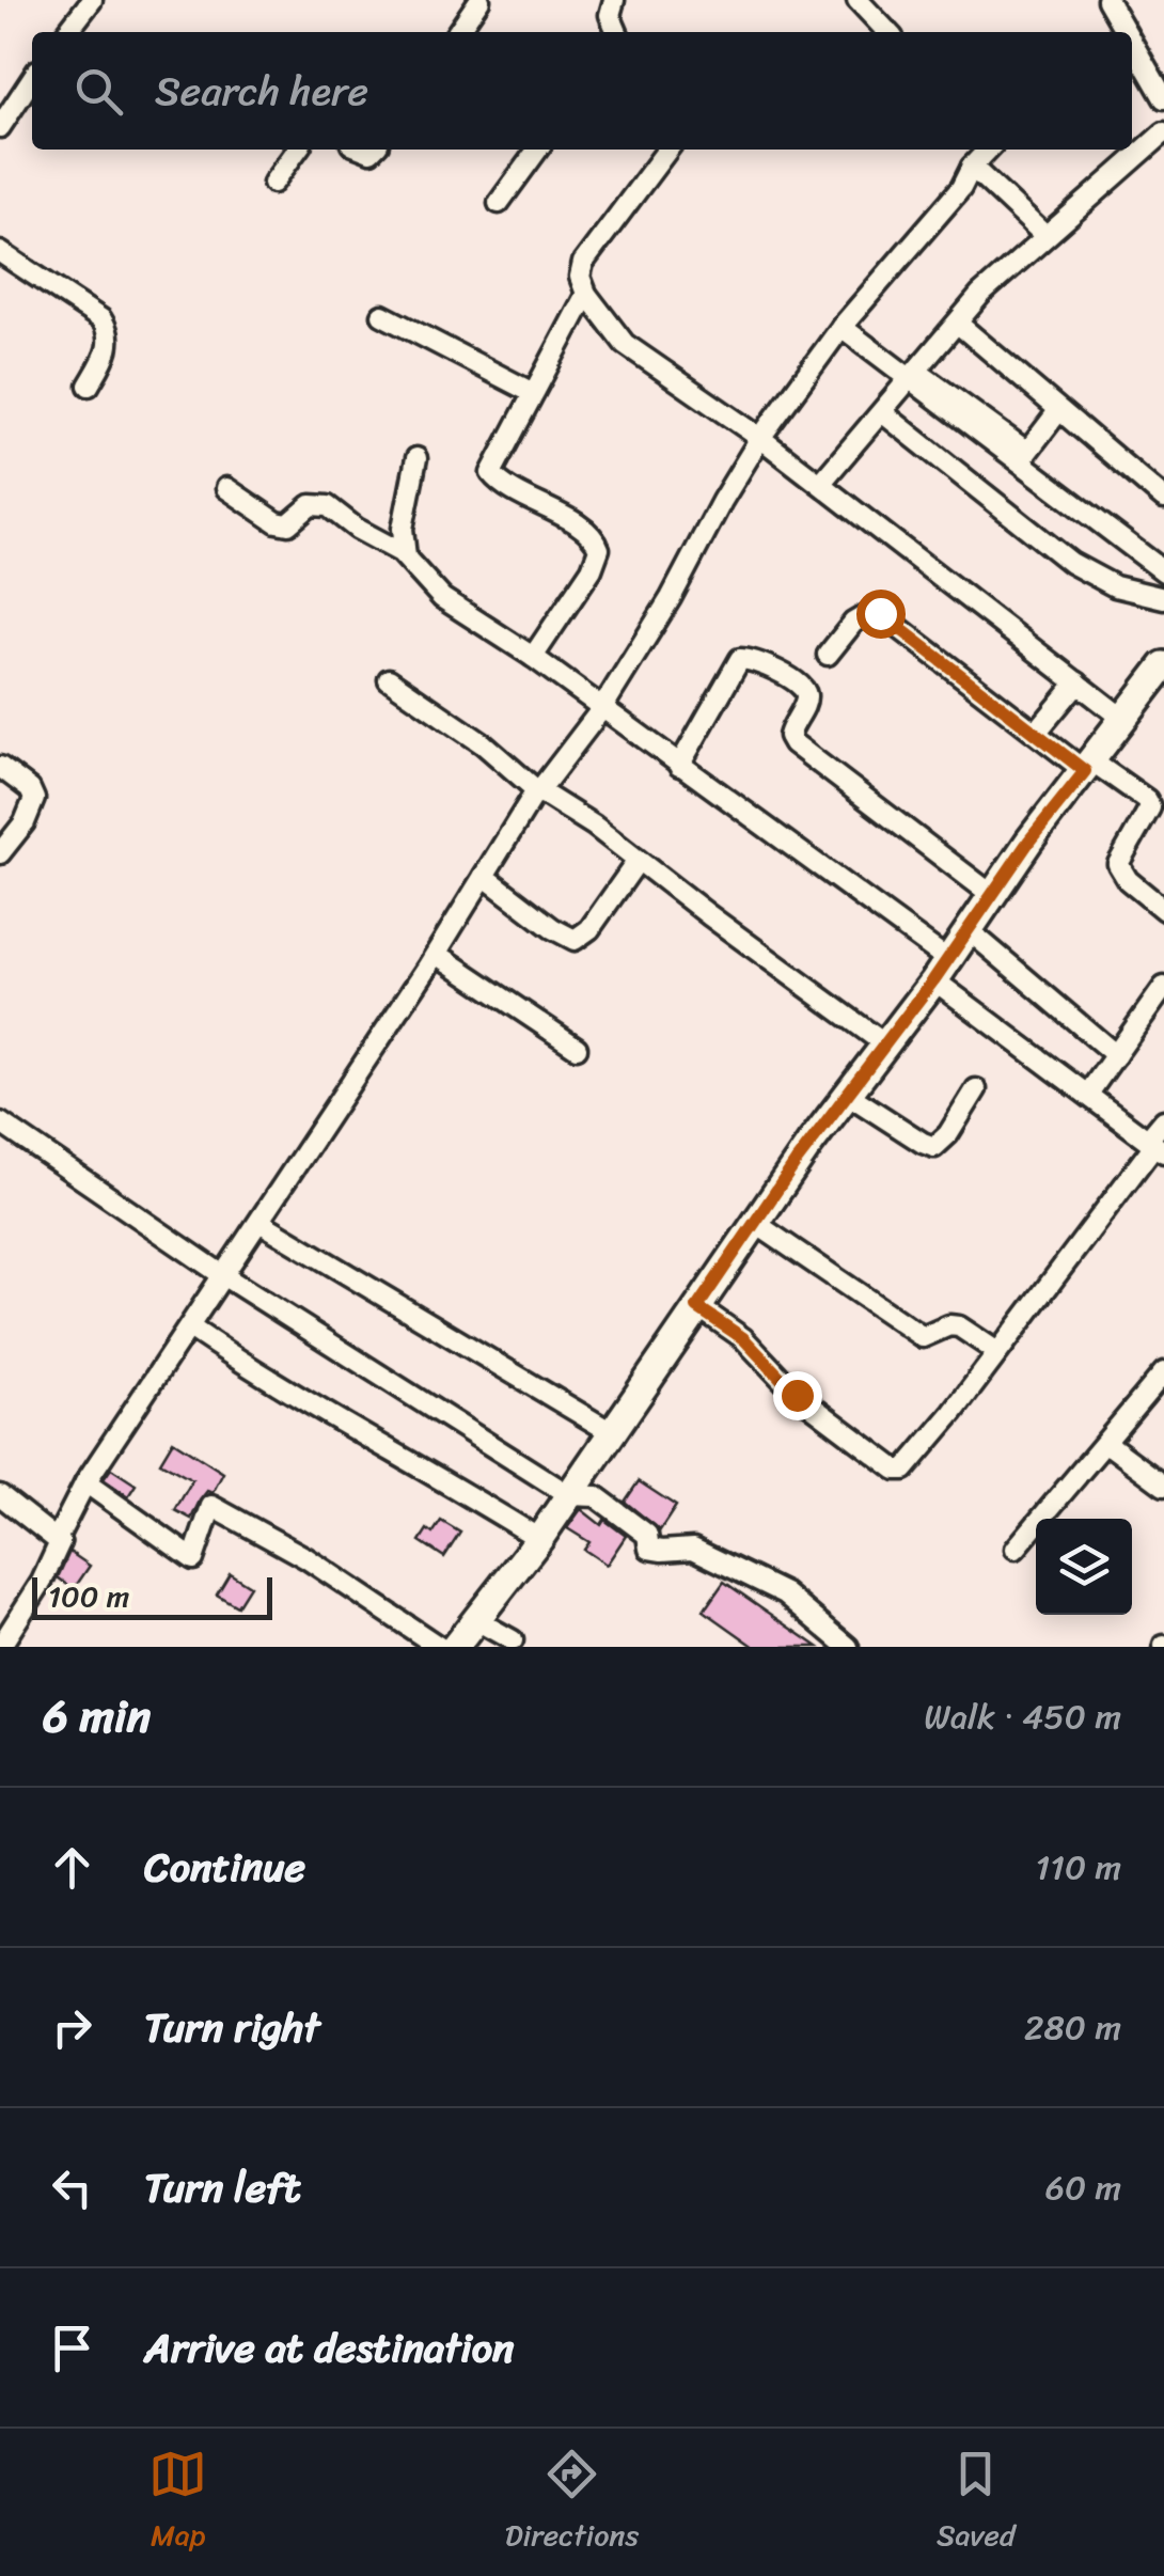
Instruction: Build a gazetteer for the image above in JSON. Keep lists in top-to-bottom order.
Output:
{
  "scale_bar": "100 m",
  "page": {
    "search": "Search here",
    "scale": "100 m",
    "heading": ["6 min", "Walk · 450 m"],
    "list": [
      ["Continue", "110 m"],
      ["Turn right", "280 m"],
      ["Turn left", "60 m"],
      "Arrive at destination"
    ],
    "nav": ["Map", "Directions", "Saved"]
  }
}
